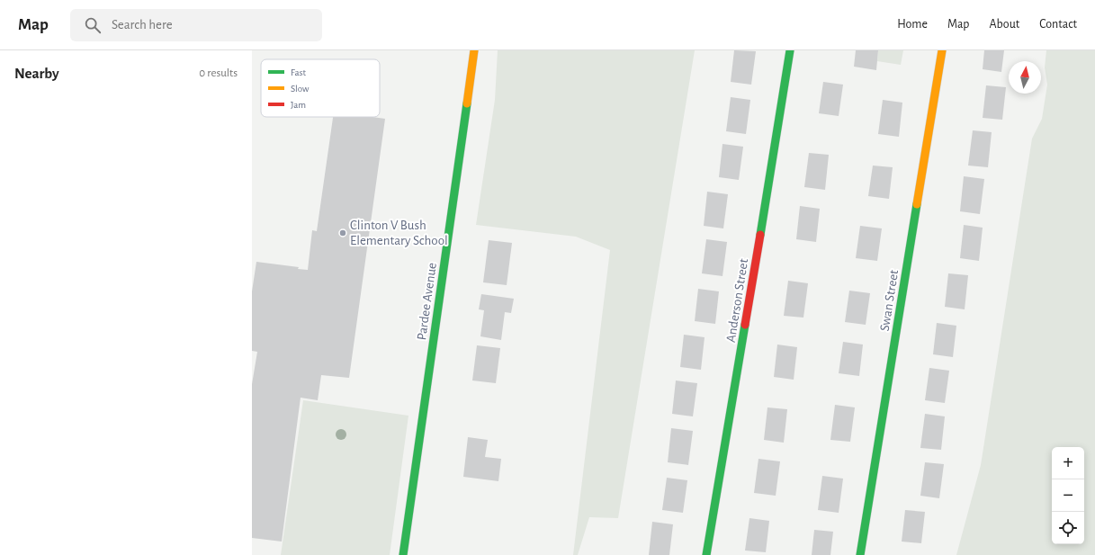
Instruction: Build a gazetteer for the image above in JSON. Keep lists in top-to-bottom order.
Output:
{
  "streets": {
    "street": ["Anderson Street", "Swan Street", "Pardee Avenue"]
  },
  "places": ["Clinton V Bush Elementary School"],
  "legend": ["Fast", "Slow", "Jam"],
  "north": "top",
  "page": {
    "header": "Map",
    "search": "Search here",
    "nav": [
      "Home",
      "Map",
      "About",
      "Contact"
    ],
    "heading": ["Nearby", "0 results"],
    "map_buttons": ["+", "−"]
  }
}
